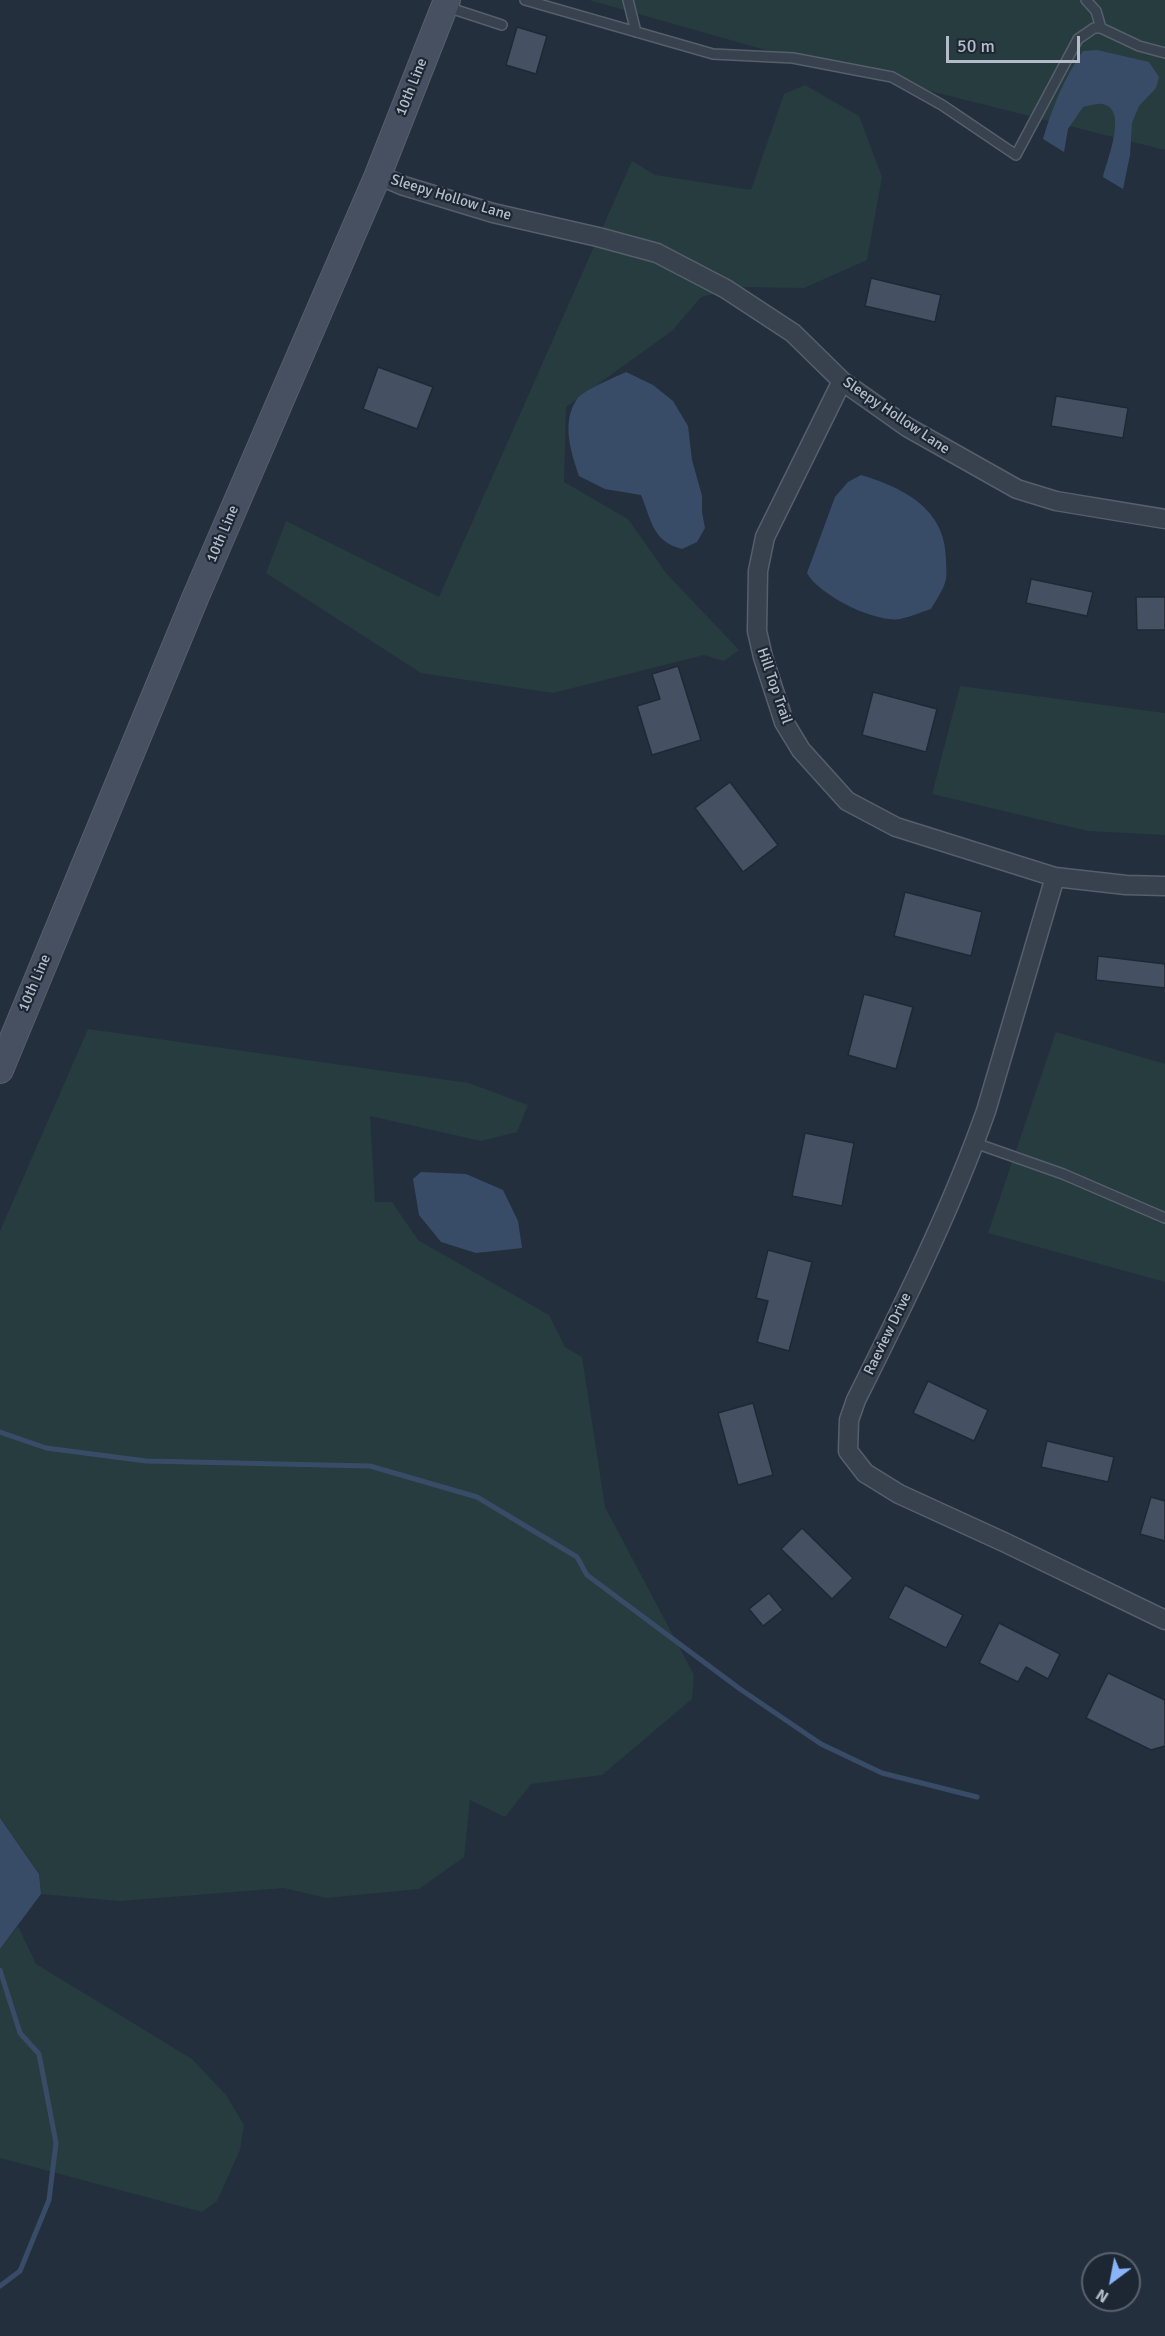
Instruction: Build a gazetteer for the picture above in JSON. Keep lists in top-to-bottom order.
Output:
{
  "streets": {
    "main road": ["10th Line"],
    "street": ["Sleepy Hollow Lane", "Hill Top Trail", "Raeview Drive"]
  },
  "crossings": [
    ["10th Line", "Sleepy Hollow Lane"],
    ["Sleepy Hollow Lane", "Hill Top Trail"],
    ["Hill Top Trail", "Raeview Drive"]
  ],
  "scale_bar": "50 m",
  "north": "bottom left"
}
